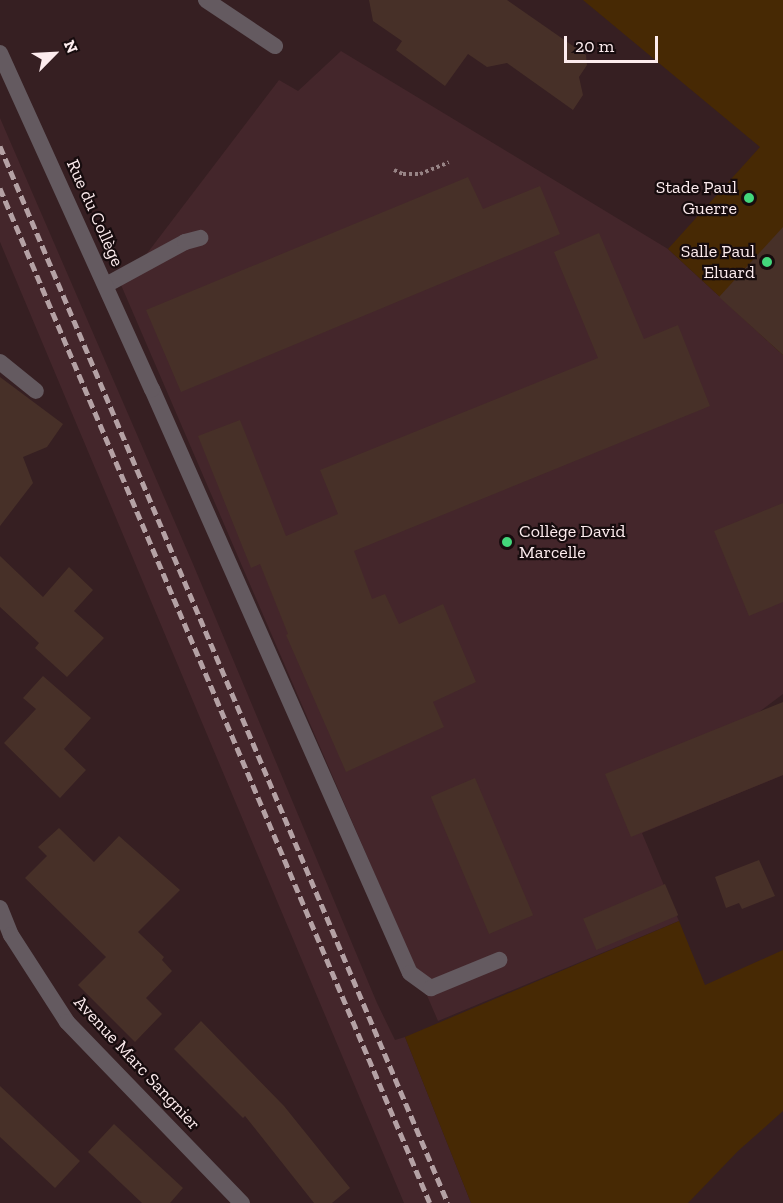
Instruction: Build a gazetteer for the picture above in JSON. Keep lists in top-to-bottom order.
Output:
{
  "streets": {
    "street": ["Rue du Collège", "Avenue Marc Sangnier"]
  },
  "places": ["Stade Paul Guerre", "Salle Paul Eluard", "Collège David Marcelle"],
  "scale_bar": "20 m",
  "north": "top right"
}
